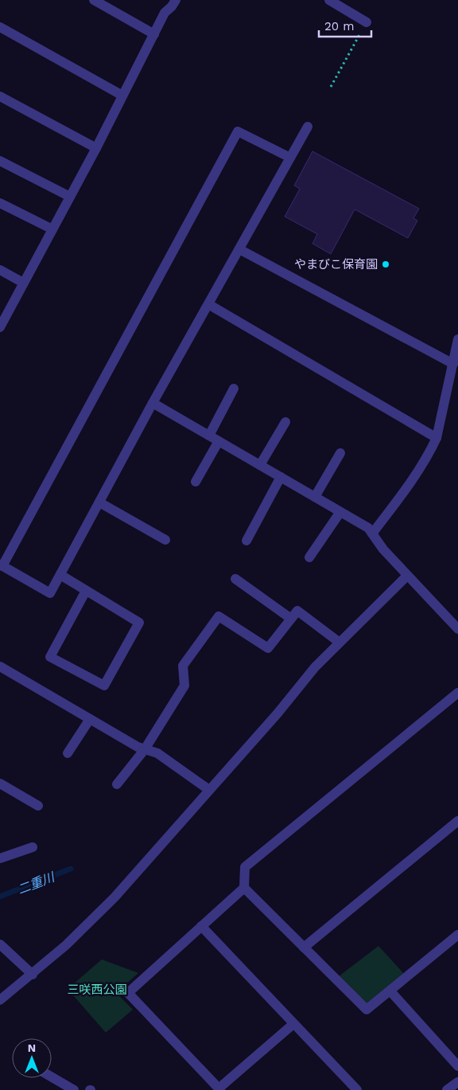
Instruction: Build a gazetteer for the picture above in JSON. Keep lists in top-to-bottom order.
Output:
{
  "water": ["二重川"],
  "parks": ["三咲西公園"],
  "places": ["やまびこ保育園"],
  "scale_bar": "20 m",
  "north": "top"
}
